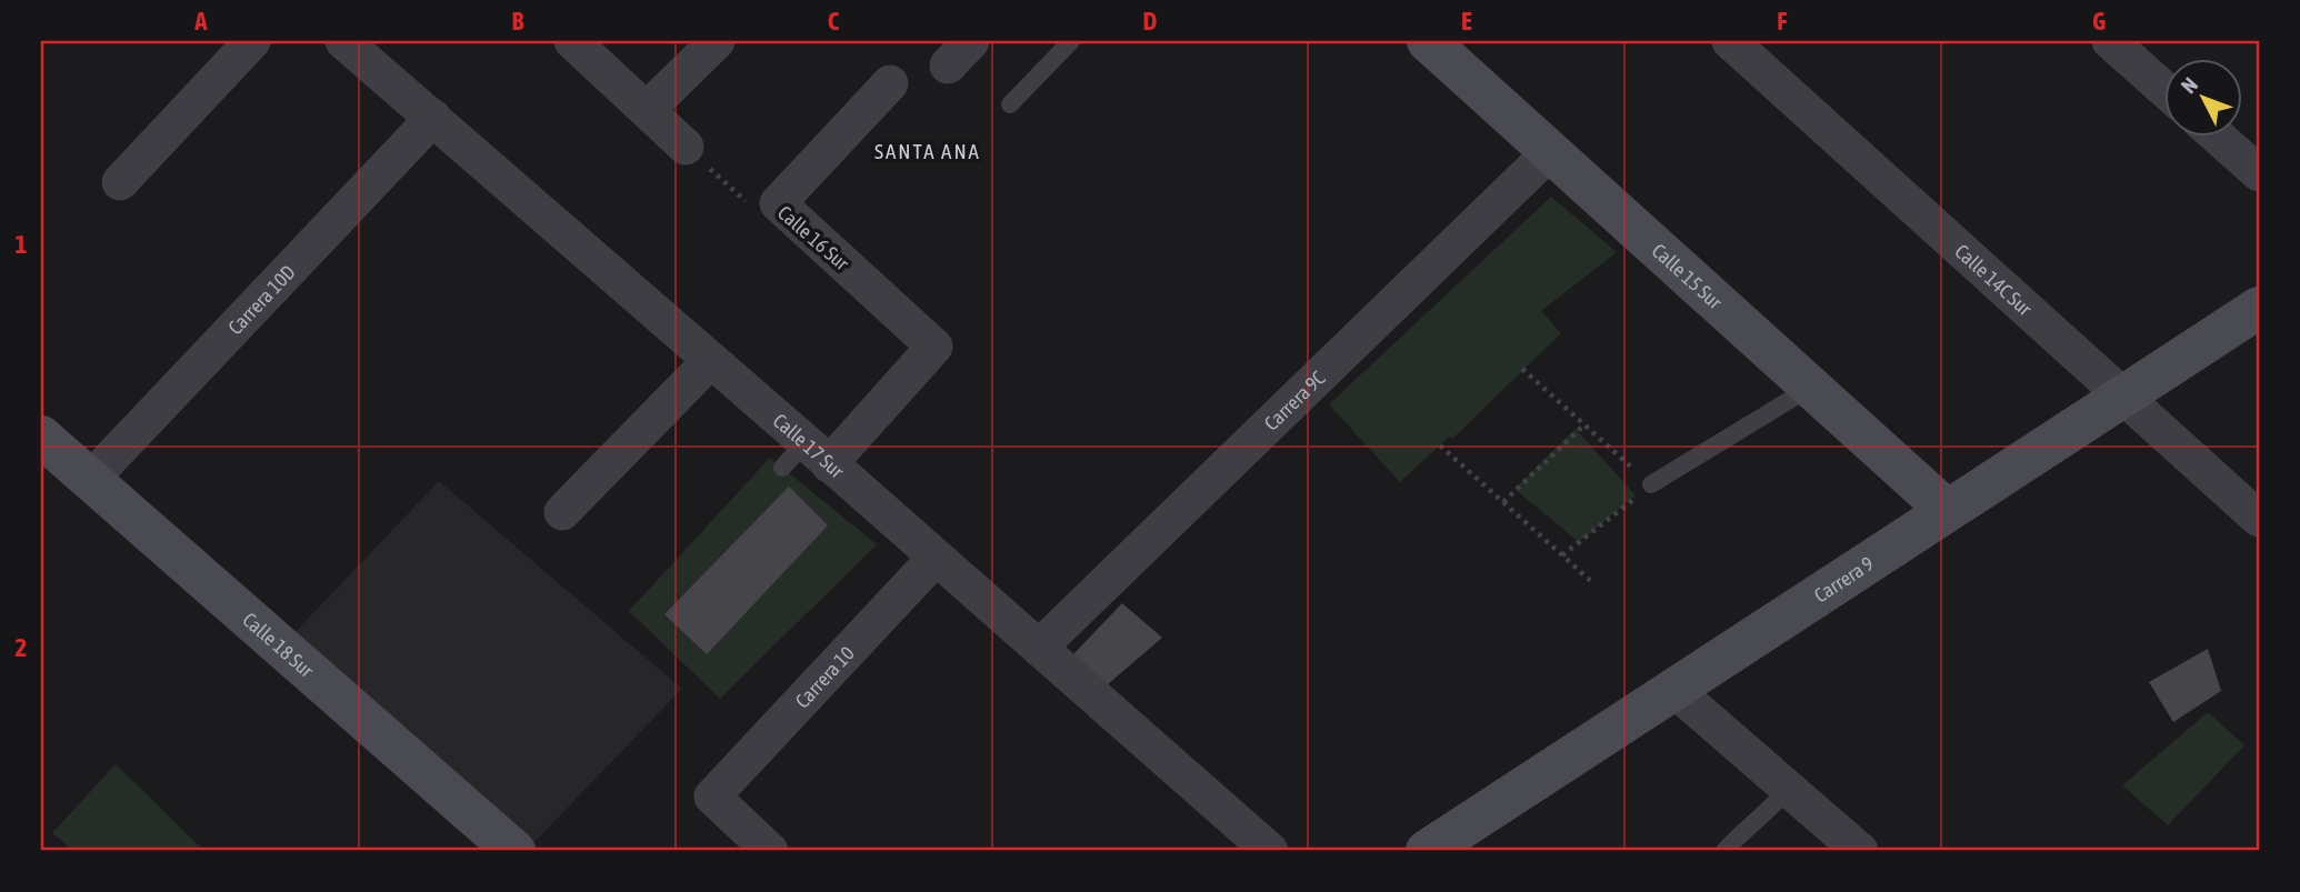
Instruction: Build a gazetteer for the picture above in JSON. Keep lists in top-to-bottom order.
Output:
{
  "streets": {
    "street": [
      "Calle 16 Sur",
      "Calle 15 Sur",
      "Calle 14C Sur",
      "Carrera 10D",
      "Carrera 9C",
      "Calle 17 Sur",
      "Carrera 9",
      "Calle 18 Sur",
      "Carrera 10"
    ]
  },
  "crossings": [
    ["Calle 16 Sur", "Calle 17 Sur"],
    ["Calle 15 Sur", "Carrera 9C"],
    ["Calle 15 Sur", "Carrera 9"],
    ["Calle 14C Sur", "Carrera 9"],
    ["Carrera 10D", "Calle 17 Sur"],
    ["Carrera 10D", "Calle 18 Sur"],
    ["Carrera 9C", "Calle 17 Sur"],
    ["Calle 17 Sur", "Carrera 10"]
  ],
  "districts": ["SANTA ANA"],
  "north": "top left",
  "grid": {
    "columns": [
      "A",
      "B",
      "C",
      "D",
      "E",
      "F",
      "G"
    ],
    "rows": ["1", "2"]
  }
}
